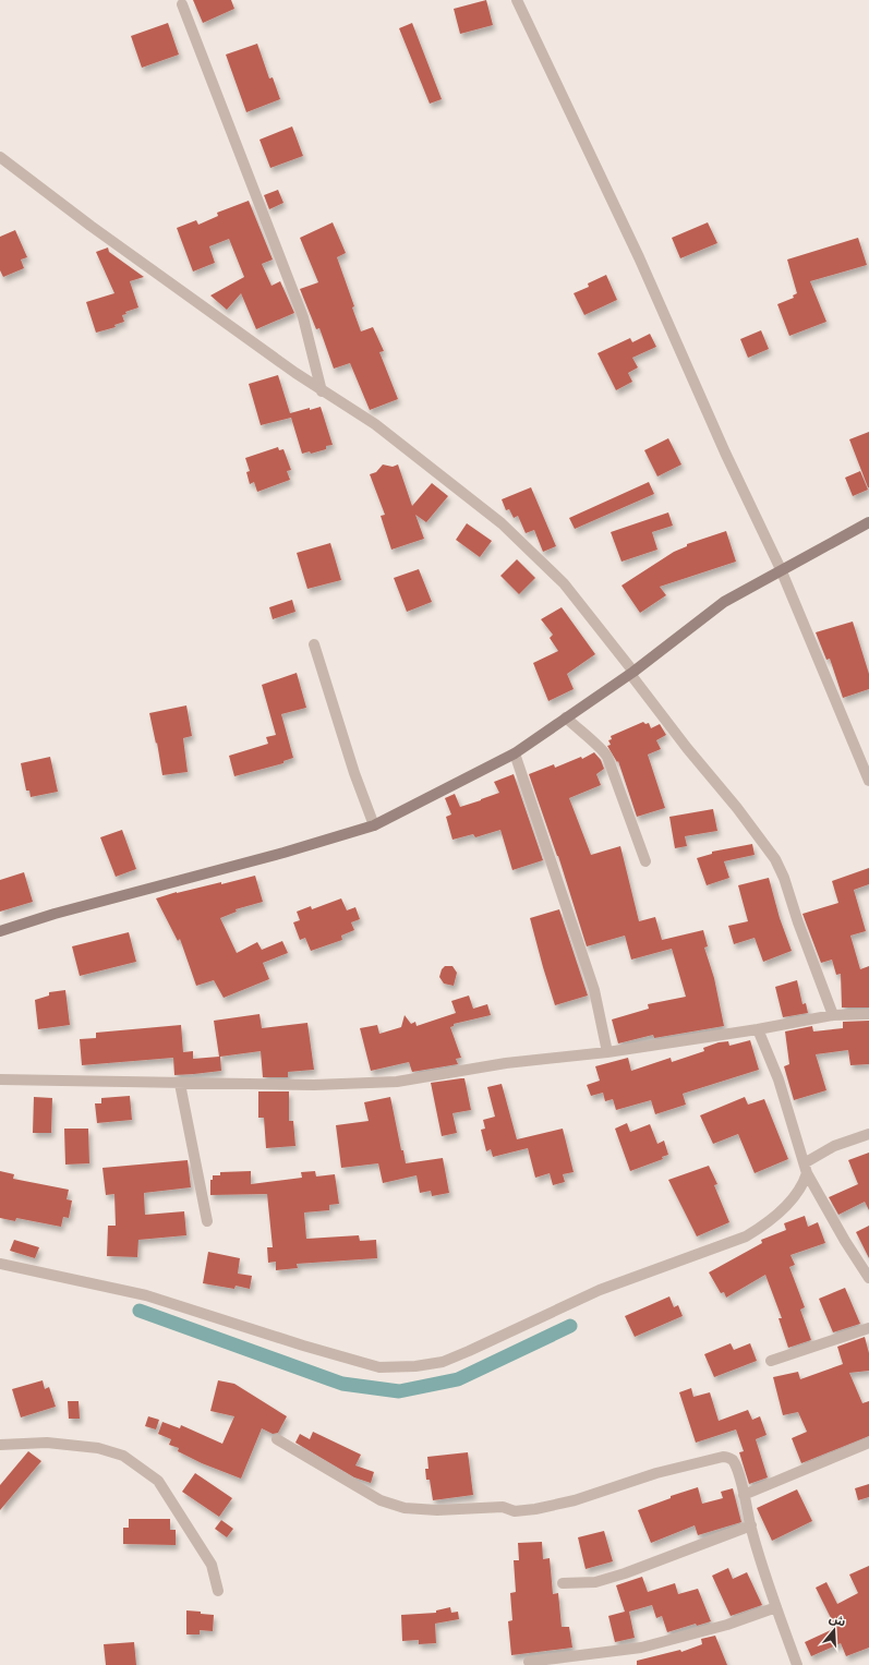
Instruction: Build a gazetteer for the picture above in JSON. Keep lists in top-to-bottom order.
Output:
{
  "north": "top"
}
